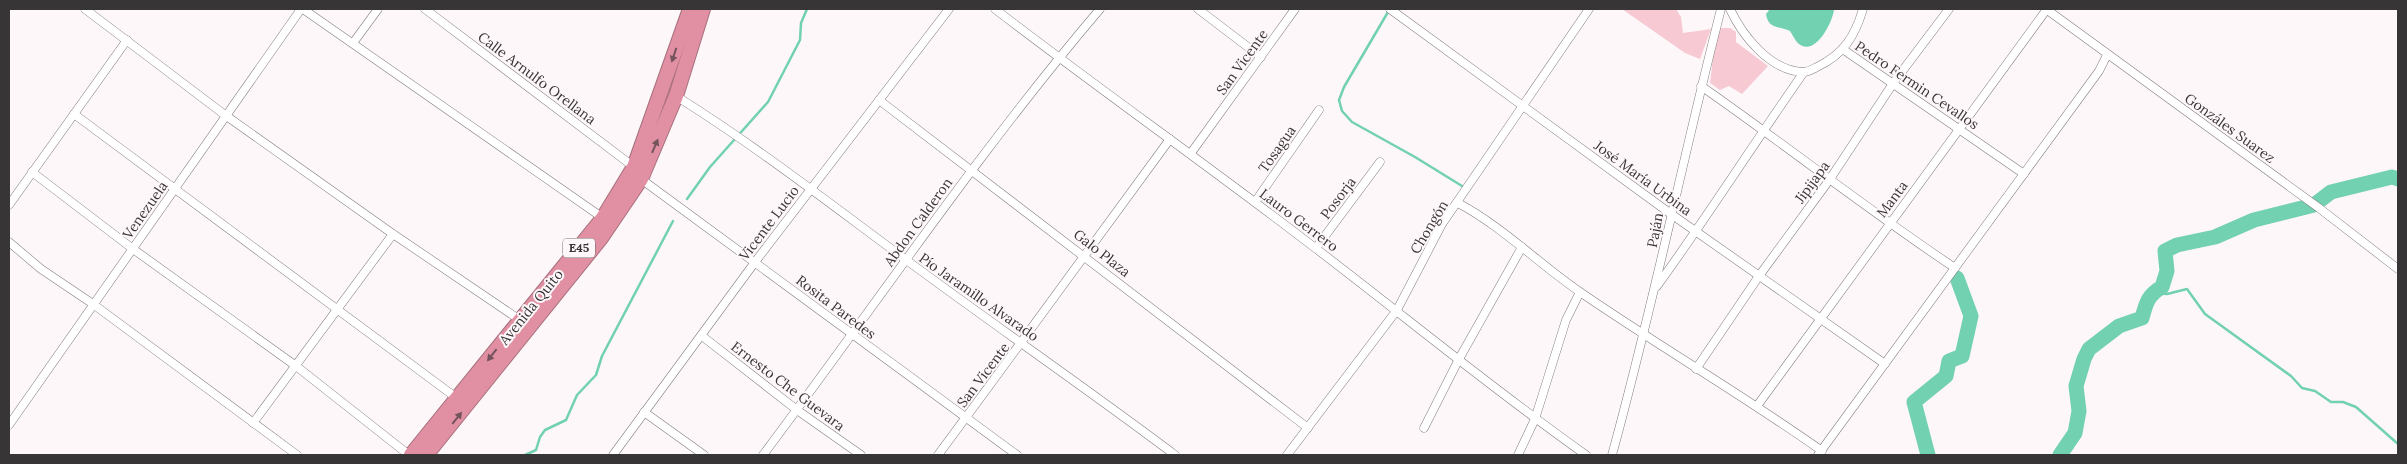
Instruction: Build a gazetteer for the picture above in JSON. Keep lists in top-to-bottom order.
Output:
{
  "streets": {
    "highway": ["E45", "Avenida Quito"],
    "street": [
      "San Vicente",
      "Calle Arnulfo Orellana",
      "Pedro Fermin Cevallos",
      "Gonzáles Suarez",
      "Tosagua",
      "José María Urbina",
      "Jipijapa",
      "Posorja",
      "Manta",
      "Venezuela",
      "Lauro Gerrero",
      "Abdon Calderon",
      "Vicente Lucio",
      "Chongón",
      "Paján",
      "Galo Plaza",
      "Pío Jaramillo Alvarado",
      "Rosita Paredes",
      "Ernesto Che Guevara"
    ]
  },
  "crossings": [
    ["San Vicente", "Lauro Gerrero"],
    ["San Vicente", "Galo Plaza"],
    ["San Vicente", "Pío Jaramillo Alvarado"],
    ["San Vicente", "Rosita Paredes"],
    ["Calle Arnulfo Orellana", "Avenida Quito"],
    ["Calle Arnulfo Orellana", "Rosita Paredes"],
    ["Pedro Fermin Cevallos", "Jipijapa"],
    ["Pedro Fermin Cevallos", "Manta"],
    ["Gonzáles Suarez", "Manta"],
    ["Tosagua", "Lauro Gerrero"],
    ["José María Urbina", "Jipijapa"],
    ["José María Urbina", "Manta"],
    ["José María Urbina", "Chongón"],
    ["José María Urbina", "Paján"],
    ["Posorja", "Lauro Gerrero"],
    ["Lauro Gerrero", "Abdon Calderon"],
    ["Lauro Gerrero", "Chongón"],
    ["Abdon Calderon", "Galo Plaza"],
    ["Abdon Calderon", "Pío Jaramillo Alvarado"],
    ["Abdon Calderon", "Rosita Paredes"],
    ["Abdon Calderon", "Ernesto Che Guevara"],
    ["Vicente Lucio", "Galo Plaza"],
    ["Vicente Lucio", "Pío Jaramillo Alvarado"],
    ["Vicente Lucio", "Rosita Paredes"],
    ["Vicente Lucio", "Ernesto Che Guevara"],
    ["Chongón", "Galo Plaza"],
    ["Pío Jaramillo Alvarado", "Avenida Quito"],
    ["Avenida Quito", "Rosita Paredes"]
  ]
}
